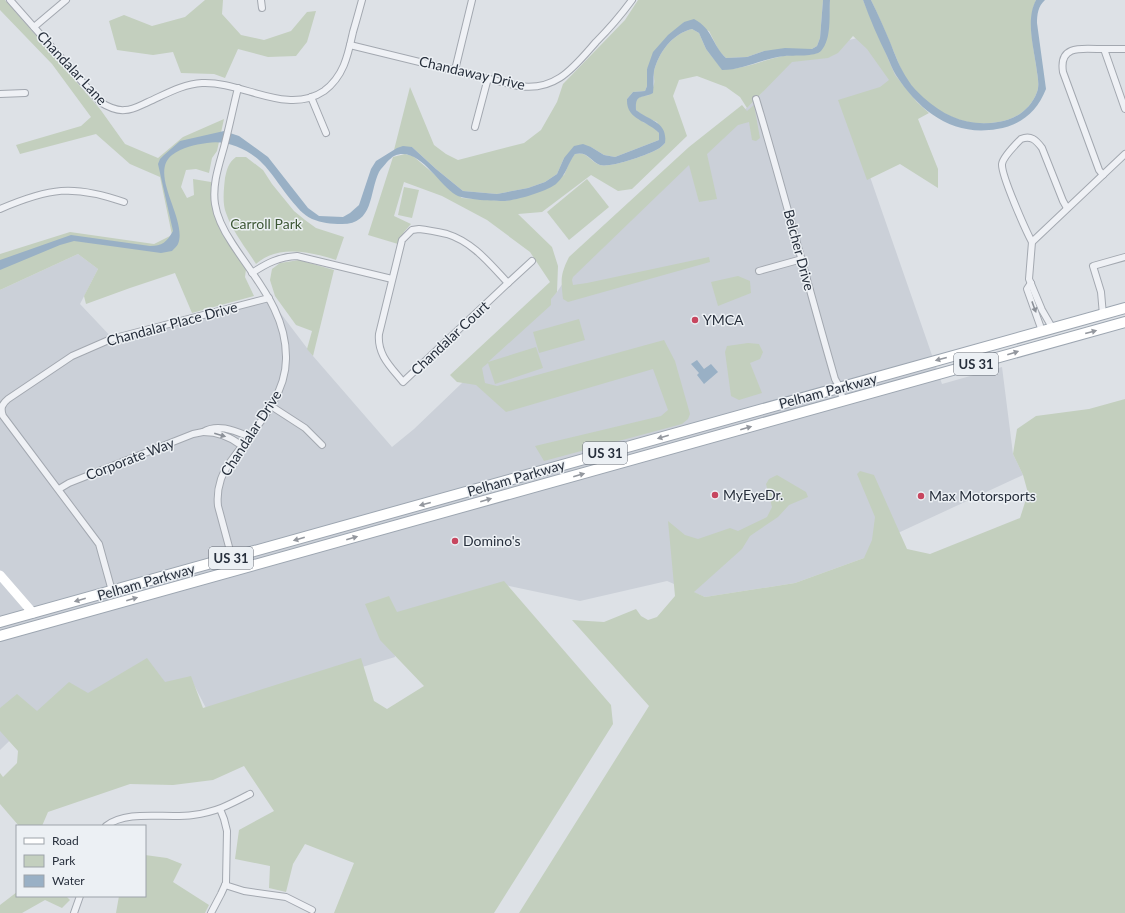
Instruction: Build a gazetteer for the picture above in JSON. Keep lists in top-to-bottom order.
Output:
{
  "streets": {
    "main road": ["US 31", "Pelham Parkway"],
    "street": [
      "Chandalar Lane",
      "Chandaway Drive",
      "Belcher Drive",
      "Chandalar Place Drive",
      "Chandalar Court",
      "Chandalar Drive",
      "Corporate Way"
    ]
  },
  "crossings": [
    ["Chandalar Lane", "Chandaway Drive"],
    ["Chandalar Lane", "Chandalar Drive"],
    ["Belcher Drive", "Pelham Parkway"],
    ["Chandalar Place Drive", "Pelham Parkway"],
    ["Chandalar Place Drive", "Chandalar Drive"],
    ["Chandalar Place Drive", "Corporate Way"],
    ["Pelham Parkway", "Chandalar Drive"],
    ["Chandalar Drive", "Corporate Way"]
  ],
  "parks": ["Carroll Park"],
  "places": [
    "YMCA",
    "MyEyeDr.",
    "Max Motorsports",
    "Domino's"
  ],
  "legend": ["Road", "Park", "Water"]
}
